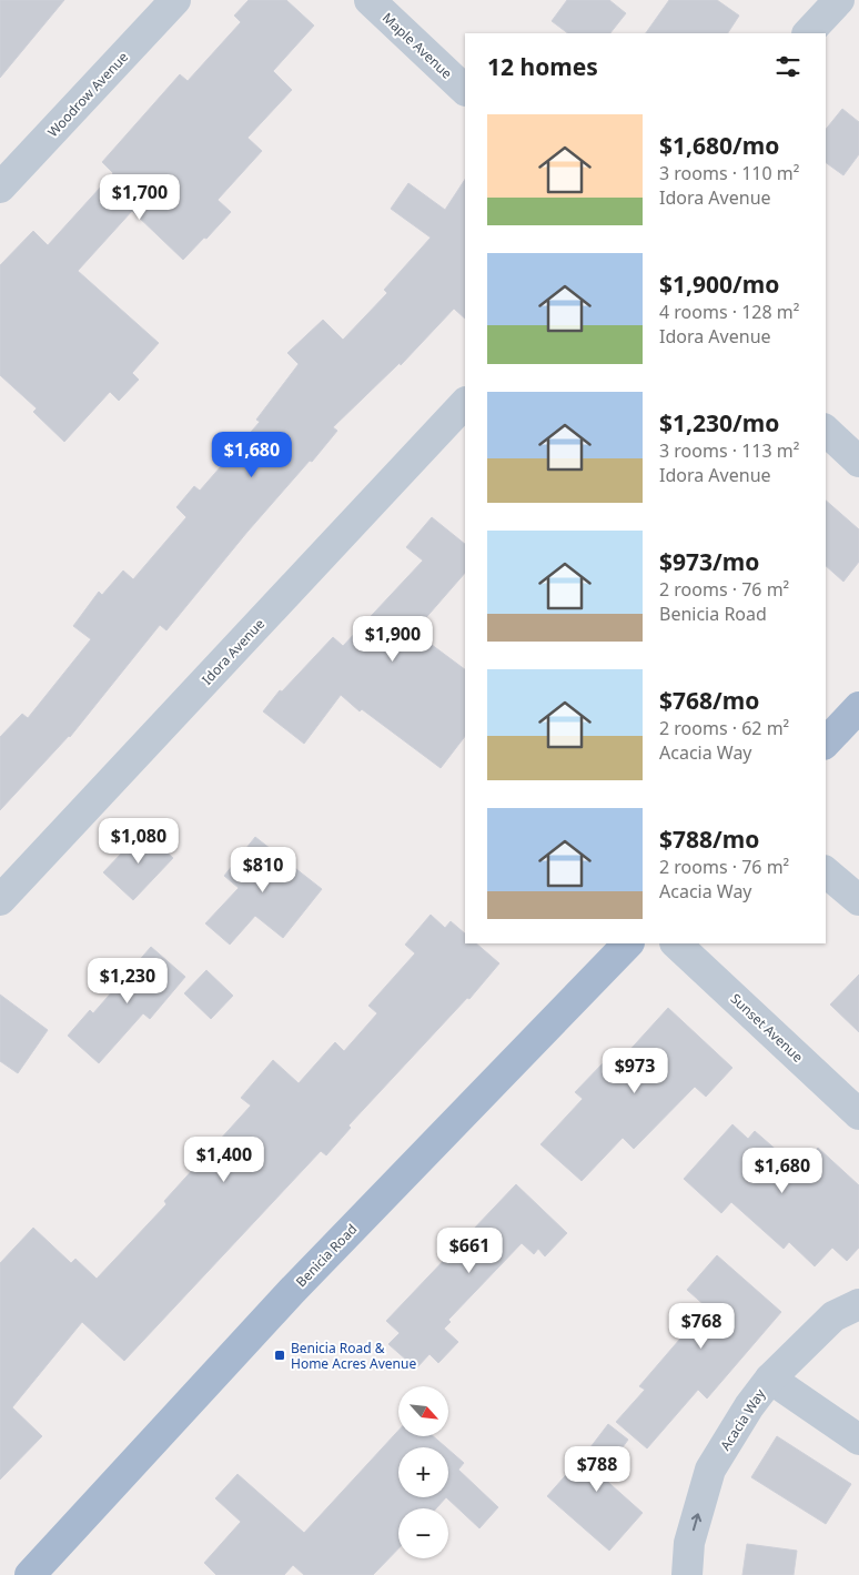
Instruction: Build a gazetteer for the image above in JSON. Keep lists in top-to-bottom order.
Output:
{
  "streets": {
    "main road": ["Benicia Road"],
    "street": [
      "Maple Avenue",
      "Woodrow Avenue",
      "Idora Avenue",
      "Sunset Avenue",
      "Acacia Way"
    ]
  },
  "one_way": ["Acacia Way"],
  "places": {
    "transit": ["Benicia Road & Home Acres Avenue"]
  },
  "north": "bottom right",
  "page": {
    "heading": "12 homes",
    "list": [
      {
        "name": "$1,680/mo",
        "note": "3 rooms · 110 m² · Idora Avenue"
      },
      {
        "name": "$1,900/mo",
        "note": "4 rooms · 128 m² · Idora Avenue"
      },
      {
        "name": "$1,230/mo",
        "note": "3 rooms · 113 m² · Idora Avenue"
      },
      {
        "name": "$973/mo",
        "note": "2 rooms · 76 m² · Benicia Road"
      },
      {
        "name": "$768/mo",
        "note": "2 rooms · 62 m² · Acacia Way"
      },
      {
        "name": "$788/mo",
        "note": "2 rooms · 76 m² · Acacia Way"
      }
    ],
    "price": [
      "$1,700",
      "$1,680",
      "$1,900",
      "$1,080",
      "$810",
      "$1,230",
      "$973",
      "$1,400",
      "$1,680",
      "$661",
      "$768",
      "$788"
    ],
    "map_buttons": ["+", "−"]
  }
}
